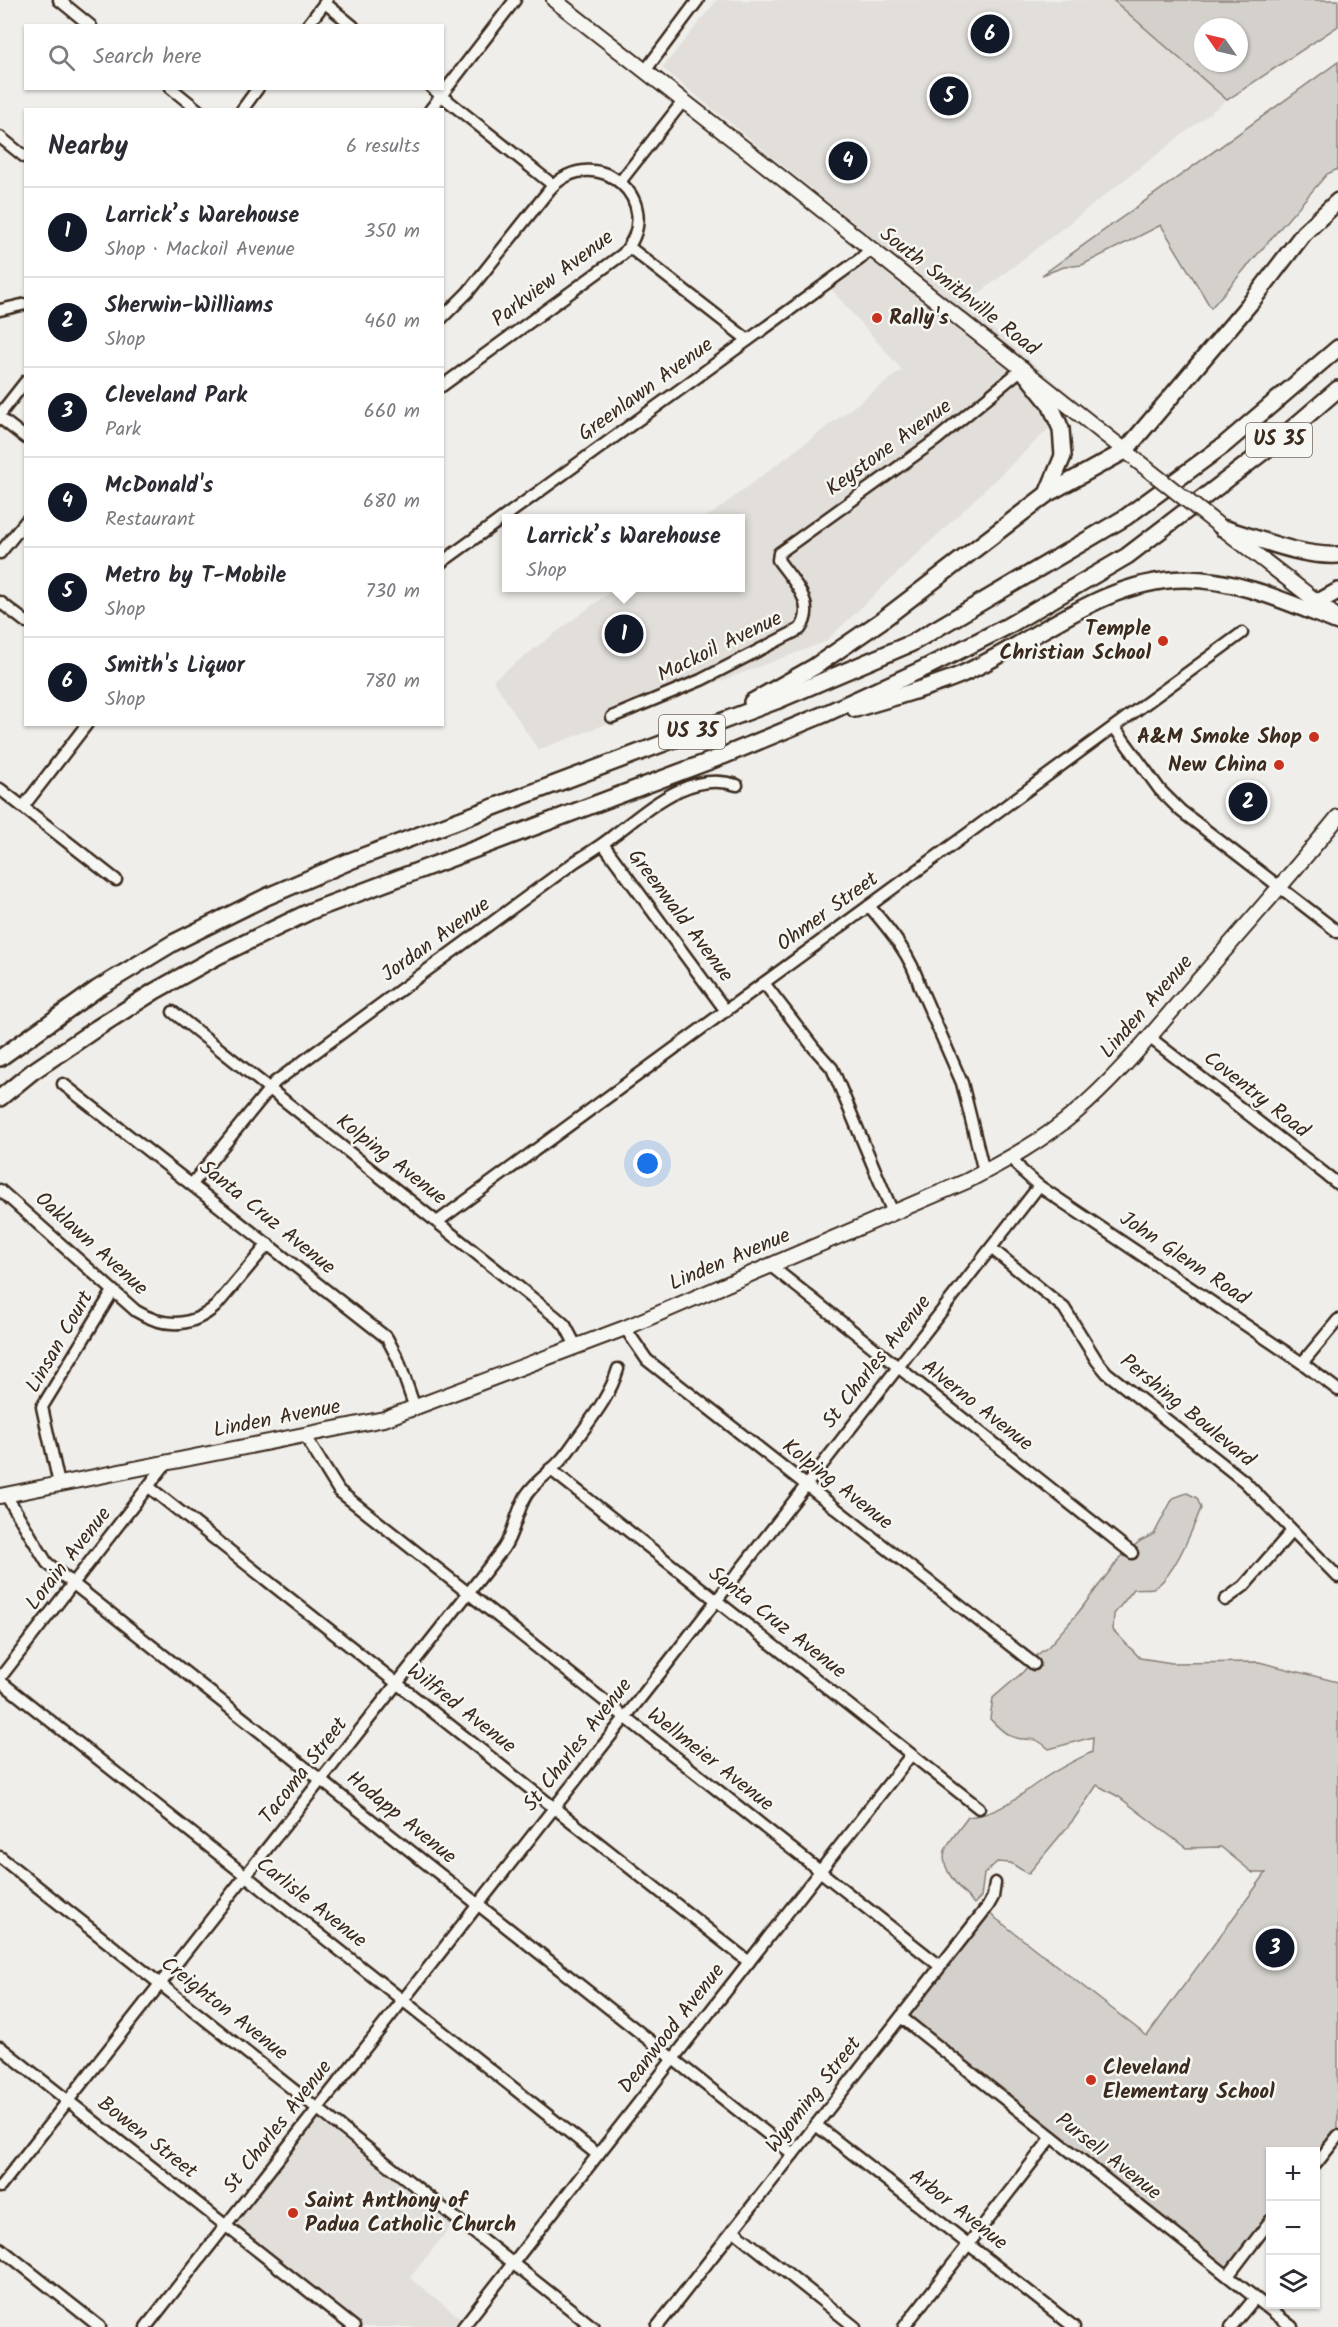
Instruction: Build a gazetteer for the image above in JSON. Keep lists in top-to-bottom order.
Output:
{
  "streets": {
    "highway": ["US 35"],
    "main road": ["South Smithville Road", "Linden Avenue"],
    "street": [
      "Parkview Avenue",
      "Greenlawn Avenue",
      "Keystone Avenue",
      "Mackoil Avenue",
      "Ohmer Street",
      "Greenwald Avenue",
      "Jordan Avenue",
      "Coventry Road",
      "Kolping Avenue",
      "Santa Cruz Avenue",
      "Oaklawn Avenue",
      "John Glenn Road",
      "Linsan Court",
      "St Charles Avenue",
      "Alverno Avenue",
      "Pershing Boulevard",
      "Lorain Avenue",
      "Wilfred Avenue",
      "Wellmeier Avenue",
      "Tacoma Street",
      "Hodapp Avenue",
      "Carlisle Avenue",
      "Creighton Avenue",
      "Deanwood Avenue",
      "Wyoming Street",
      "Bowen Street",
      "Pursell Avenue",
      "Arbor Avenue"
    ]
  },
  "crossings": [
    ["South Smithville Road", "Greenlawn Avenue"],
    ["South Smithville Road", "Keystone Avenue"],
    ["Keystone Avenue", "Mackoil Avenue"],
    ["Ohmer Street", "Greenwald Avenue"],
    ["Ohmer Street", "Kolping Avenue"],
    ["Greenwald Avenue", "Jordan Avenue"],
    ["Greenwald Avenue", "Linden Avenue"],
    ["Jordan Avenue", "Kolping Avenue"],
    ["Jordan Avenue", "Santa Cruz Avenue"],
    ["Linden Avenue", "Coventry Road"],
    ["Linden Avenue", "Kolping Avenue"],
    ["Linden Avenue", "Santa Cruz Avenue"],
    ["Linden Avenue", "John Glenn Road"],
    ["Linden Avenue", "Linsan Court"],
    ["Linden Avenue", "Alverno Avenue"],
    ["Linden Avenue", "Lorain Avenue"],
    ["Linden Avenue", "Wellmeier Avenue"],
    ["Linden Avenue", "Hodapp Avenue"],
    ["Kolping Avenue", "St Charles Avenue"],
    ["Santa Cruz Avenue", "Oaklawn Avenue"],
    ["Santa Cruz Avenue", "St Charles Avenue"],
    ["Santa Cruz Avenue", "Tacoma Street"],
    ["Santa Cruz Avenue", "Deanwood Avenue"],
    ["Oaklawn Avenue", "Linsan Court"],
    ["John Glenn Road", "St Charles Avenue"],
    ["St Charles Avenue", "Alverno Avenue"],
    ["St Charles Avenue", "Pershing Boulevard"],
    ["St Charles Avenue", "Wilfred Avenue"],
    ["St Charles Avenue", "Wellmeier Avenue"],
    ["St Charles Avenue", "Hodapp Avenue"],
    ["St Charles Avenue", "Carlisle Avenue"],
    ["St Charles Avenue", "Creighton Avenue"],
    ["St Charles Avenue", "Bowen Street"],
    ["Lorain Avenue", "Wilfred Avenue"],
    ["Lorain Avenue", "Hodapp Avenue"],
    ["Lorain Avenue", "Carlisle Avenue"],
    ["Wilfred Avenue", "Tacoma Street"],
    ["Wilfred Avenue", "Deanwood Avenue"],
    ["Wellmeier Avenue", "Tacoma Street"],
    ["Wellmeier Avenue", "Deanwood Avenue"],
    ["Wellmeier Avenue", "Wyoming Street"],
    ["Tacoma Street", "Hodapp Avenue"],
    ["Tacoma Street", "Carlisle Avenue"],
    ["Tacoma Street", "Creighton Avenue"],
    ["Tacoma Street", "Bowen Street"],
    ["Hodapp Avenue", "Deanwood Avenue"],
    ["Hodapp Avenue", "Wyoming Street"],
    ["Carlisle Avenue", "Deanwood Avenue"],
    ["Creighton Avenue", "Deanwood Avenue"],
    ["Wyoming Street", "Pursell Avenue"],
    ["Wyoming Street", "Arbor Avenue"]
  ],
  "places": [
    "Rally's",
    "Temple Christian School",
    "A&M Smoke Shop",
    "New China",
    "Cleveland Elementary School",
    "Saint Anthony of Padua Catholic Church"
  ],
  "north": "top left",
  "page": {
    "pins": [
      "6",
      "5",
      "4",
      "1",
      "2",
      "3"
    ],
    "search": "Search here",
    "heading": ["Nearby", "6 results"],
    "list": [
      {
        "mark": "1",
        "name": "Larrick’s Warehouse",
        "note": "Shop · Mackoil Avenue",
        "value": "350 m"
      },
      {
        "mark": "2",
        "name": "Sherwin-Williams",
        "note": "Shop",
        "value": "460 m"
      },
      {
        "mark": "3",
        "name": "Cleveland Park",
        "note": "Park",
        "value": "660 m"
      },
      {
        "mark": "4",
        "name": "McDonald's",
        "note": "Restaurant",
        "value": "680 m"
      },
      {
        "mark": "5",
        "name": "Metro by T-Mobile",
        "note": "Shop",
        "value": "730 m"
      },
      {
        "mark": "6",
        "name": "Smith's Liquor",
        "note": "Shop",
        "value": "780 m"
      }
    ],
    "popup": ["Larrick’s Warehouse", "Shop"],
    "map_buttons": ["+", "−"]
  }
}
